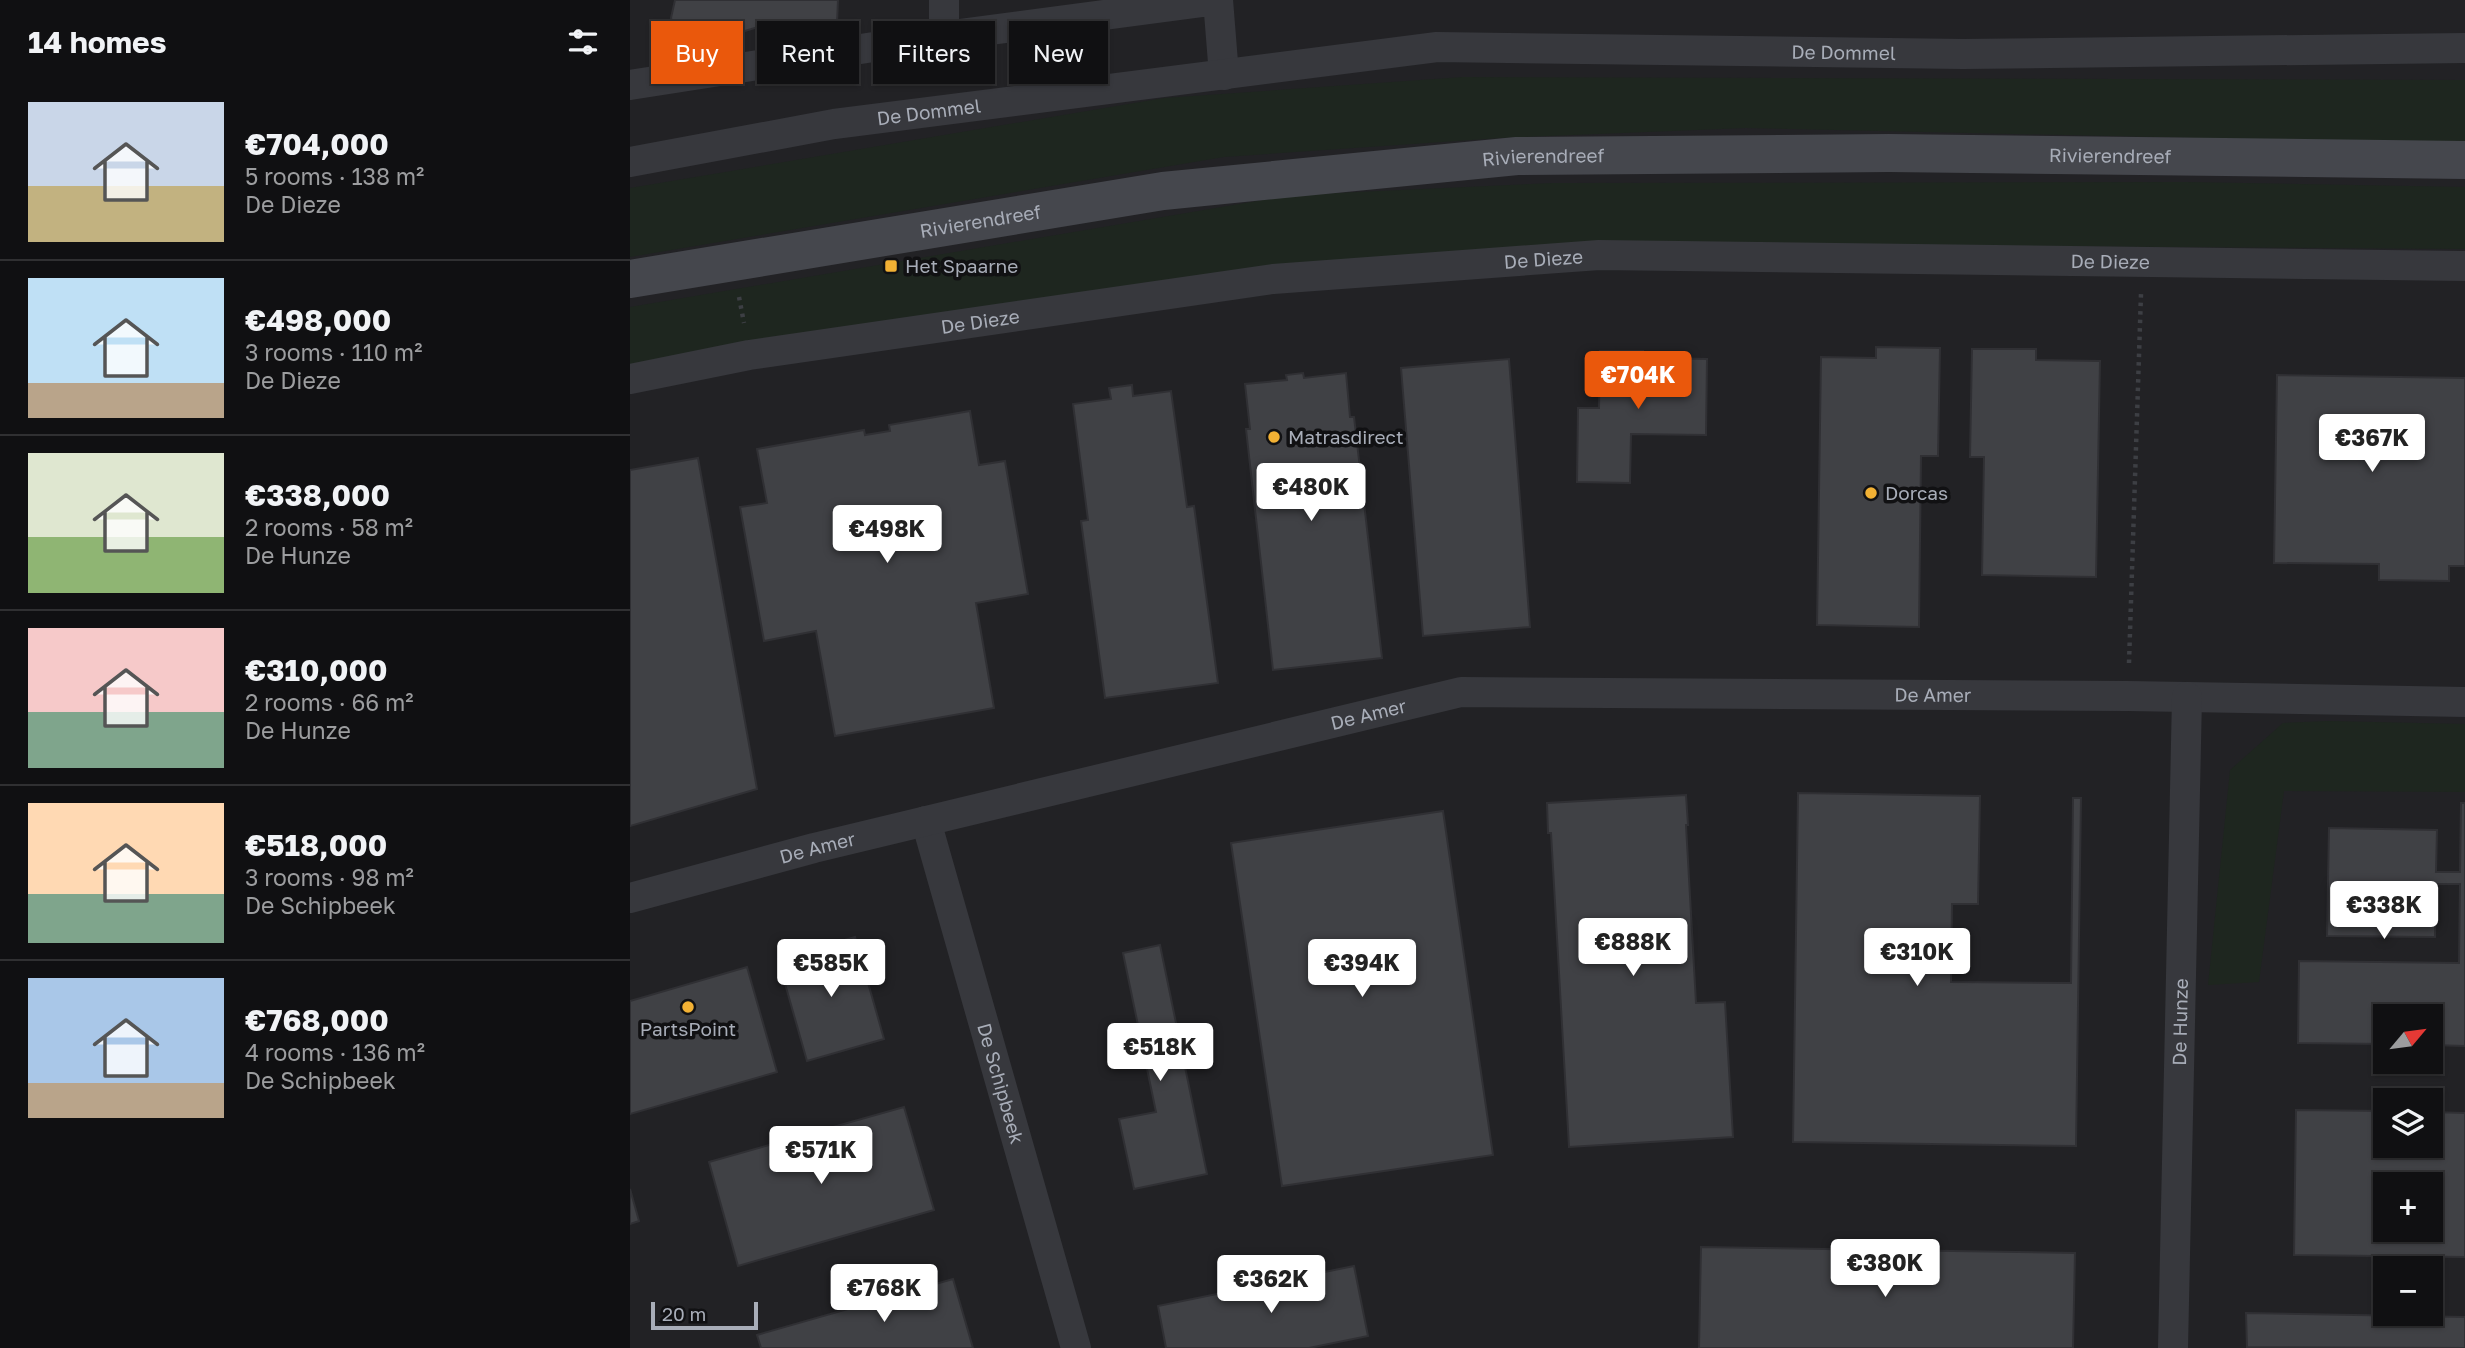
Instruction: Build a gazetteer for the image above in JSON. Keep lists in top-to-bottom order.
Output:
{
  "streets": {
    "main road": ["Rivierendreef"],
    "street": [
      "De Dommel",
      "De Dieze",
      "De Amer",
      "De Hunze",
      "De Schipbeek"
    ]
  },
  "crossings": [
    ["De Amer", "De Hunze"],
    ["De Amer", "De Schipbeek"]
  ],
  "places": {
    "transit": ["Het Spaarne"],
    "other": ["Matrasdirect", "Dorcas", "PartsPoint"]
  },
  "scale_bar": "20 m",
  "north": "top right",
  "page": {
    "heading": "14 homes",
    "chip": [
      "Buy",
      "Rent",
      "Filters",
      "New"
    ],
    "list": [
      {
        "name": "€704,000",
        "note": "5 rooms · 138 m² · De Dieze"
      },
      {
        "name": "€498,000",
        "note": "3 rooms · 110 m² · De Dieze"
      },
      {
        "name": "€338,000",
        "note": "2 rooms · 58 m² · De Hunze"
      },
      {
        "name": "€310,000",
        "note": "2 rooms · 66 m² · De Hunze"
      },
      {
        "name": "€518,000",
        "note": "3 rooms · 98 m² · De Schipbeek"
      },
      {
        "name": "€768,000",
        "note": "4 rooms · 136 m² · De Schipbeek"
      }
    ],
    "price": [
      "€704K",
      "€367K",
      "€480K",
      "€498K",
      "€338K",
      "€888K",
      "€310K",
      "€585K",
      "€394K",
      "€518K",
      "€571K",
      "€380K",
      "€362K",
      "€768K"
    ],
    "map_buttons": ["+", "−"],
    "scale": "20 m"
  }
}
